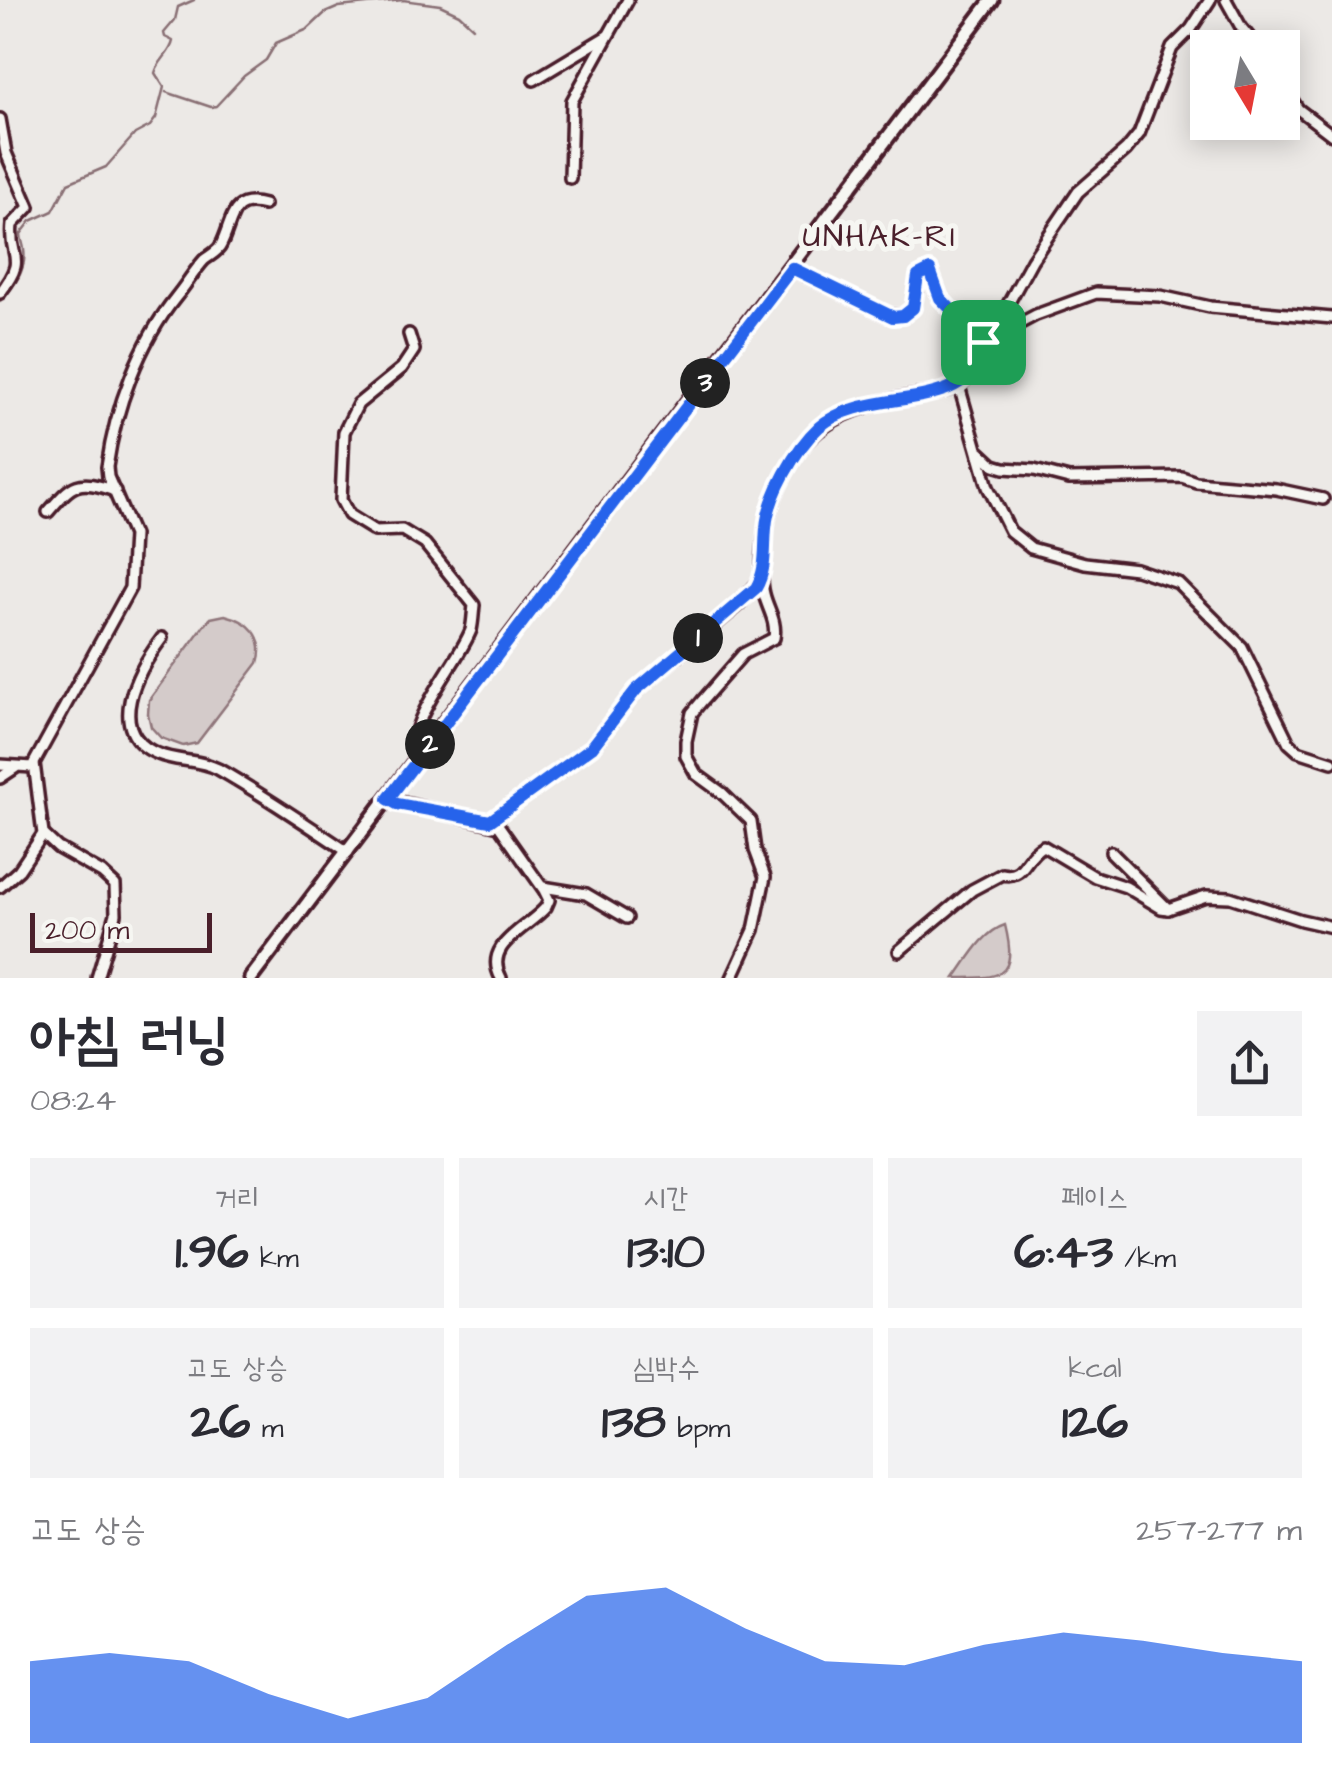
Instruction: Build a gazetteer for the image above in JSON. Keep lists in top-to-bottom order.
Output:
{
  "districts": ["UNHAK-RI"],
  "scale_bar": "200 m",
  "north": "bottom",
  "page": {
    "pins": ["3", "1", "2"],
    "scale": "200 m",
    "heading": ["아침 러닝", "08:24"],
    "stats": [
      ["거리", "1.96 km"],
      ["시간", "13:10"],
      ["페이스", "6:43 /km"],
      ["고도 상승", "26 m"],
      ["심박수", "138 bpm"],
      ["kcal", "126"]
    ],
    "chart": ["고도 상승", "257–277 m"]
  }
}
